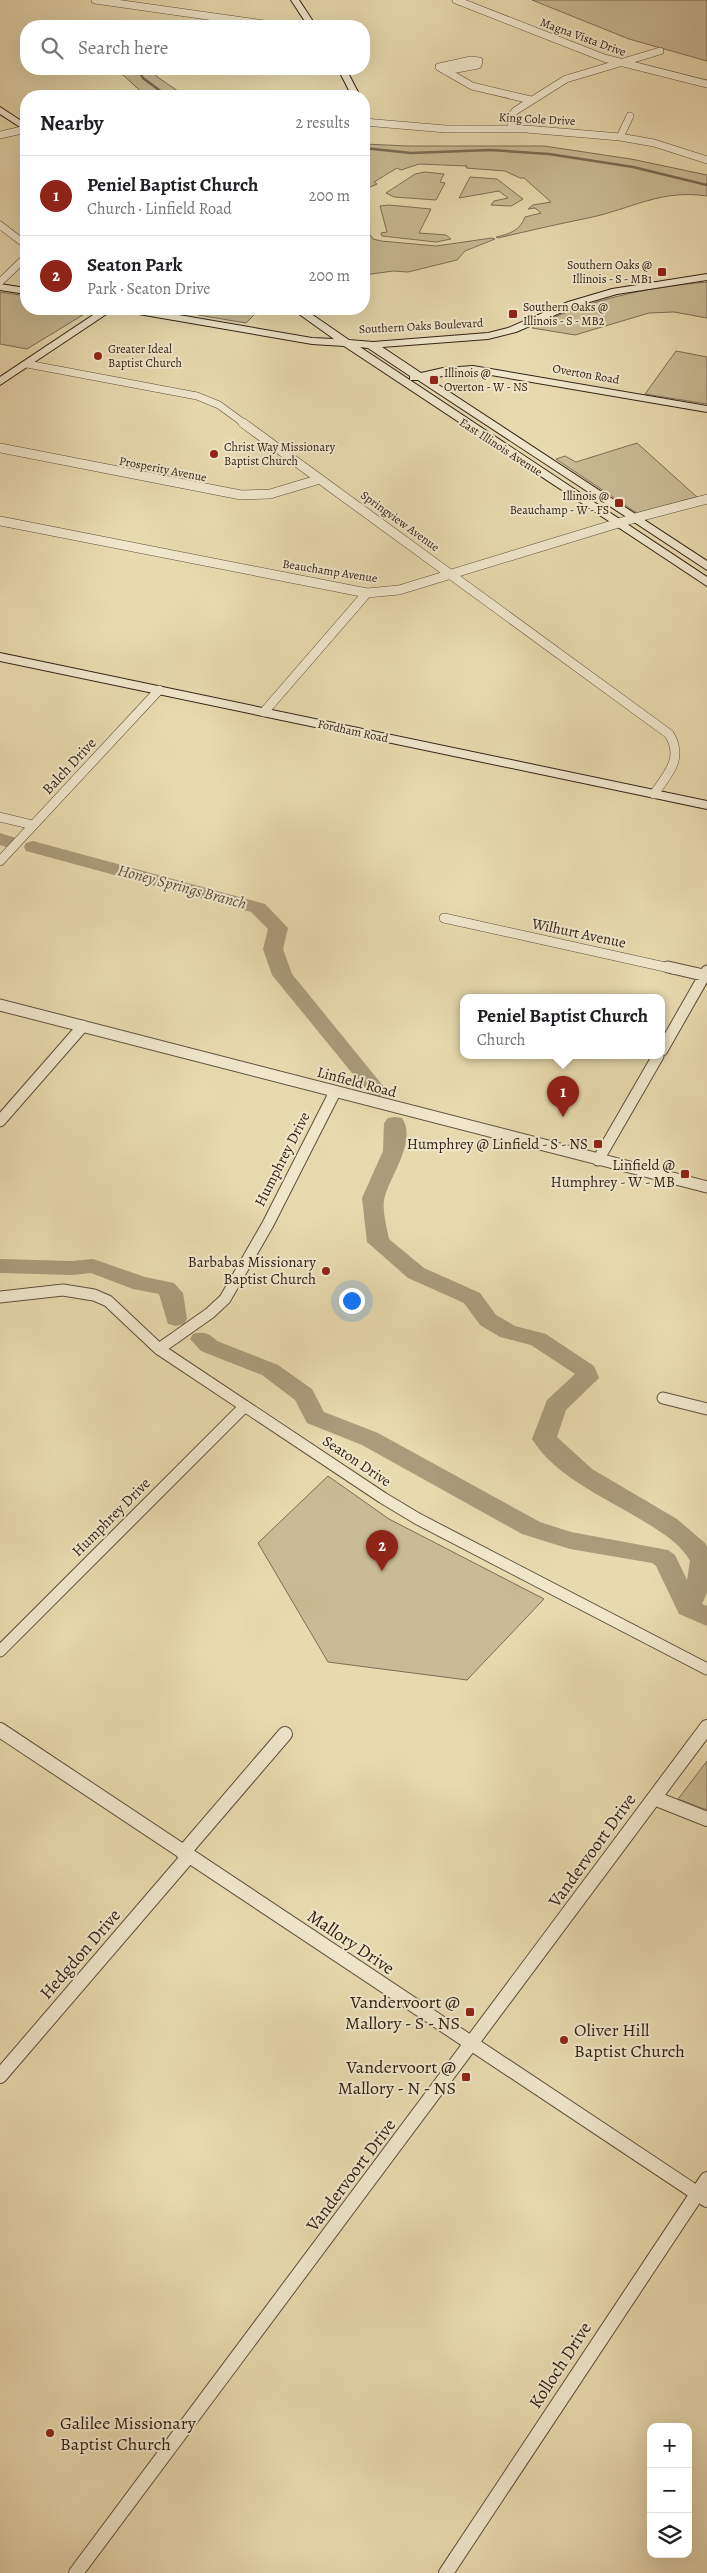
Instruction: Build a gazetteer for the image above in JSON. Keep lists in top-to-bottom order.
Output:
{
  "streets": {
    "street": [
      "Magna Vista Drive",
      "King Cole Drive",
      "Southern Oaks Boulevard",
      "Overton Road",
      "East Illinois Avenue",
      "Prosperity Avenue",
      "Springview Avenue",
      "Beauchamp Avenue",
      "Fordham Road",
      "Balch Drive",
      "Wilhurt Avenue",
      "Linfield Road",
      "Humphrey Drive",
      "Seaton Drive",
      "Vandervoort Drive",
      "Mallory Drive",
      "Hedgdon Drive",
      "Kolloch Drive"
    ]
  },
  "crossings": [
    ["Southern Oaks Boulevard", "East Illinois Avenue"],
    ["Overton Road", "East Illinois Avenue"],
    ["East Illinois Avenue", "Beauchamp Avenue"],
    ["Prosperity Avenue", "Springview Avenue"],
    ["Springview Avenue", "Beauchamp Avenue"],
    ["Springview Avenue", "Fordham Road"],
    ["Fordham Road", "Balch Drive"],
    ["Linfield Road", "Humphrey Drive"],
    ["Humphrey Drive", "Seaton Drive"],
    ["Vandervoort Drive", "Mallory Drive"],
    ["Mallory Drive", "Hedgdon Drive"],
    ["Mallory Drive", "Kolloch Drive"]
  ],
  "water": ["Honey Springs Branch"],
  "places": {
    "transit": [
      "Southern Oaks @ Illinois - S - MB1",
      "Southern Oaks @ Illinois - S - MB2",
      "Illinois @ Overton - W - NS",
      "Illinois @ Beauchamp - W - FS",
      "Humphrey @ Linfield - S - NS",
      "Linfield @ Humphrey - W - MB",
      "Vandervoort @ Mallory - S - NS",
      "Vandervoort @ Mallory - N - NS"
    ],
    "other": [
      "Greater Ideal Baptist Church",
      "Christ Way Missionary Baptist Church",
      "Barbabas Missionary Baptist Church",
      "Oliver Hill Baptist Church",
      "Galilee Missionary Baptist Church"
    ]
  },
  "page": {
    "search": "Search here",
    "heading": ["Nearby", "2 results"],
    "list": [
      {
        "mark": "1",
        "name": "Peniel Baptist Church",
        "note": "Church · Linfield Road",
        "value": "200 m"
      },
      {
        "mark": "2",
        "name": "Seaton Park",
        "note": "Park · Seaton Drive",
        "value": "200 m"
      }
    ],
    "popup": ["Peniel Baptist Church", "Church"],
    "pins": ["1", "2"],
    "map_buttons": ["+", "−"]
  }
}
